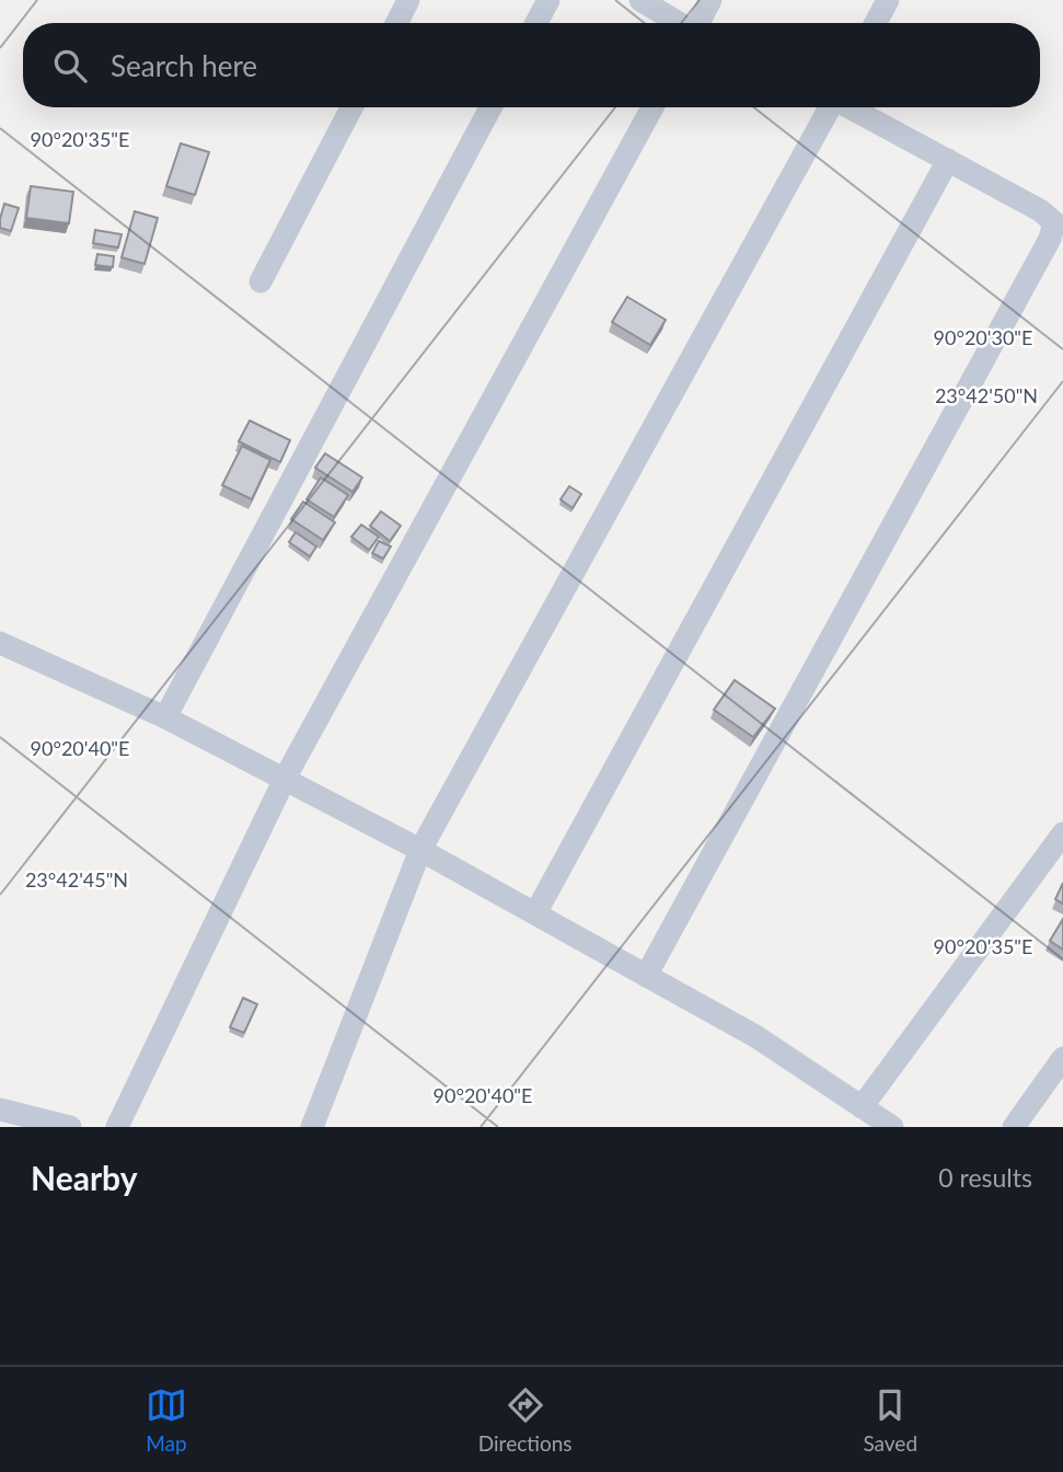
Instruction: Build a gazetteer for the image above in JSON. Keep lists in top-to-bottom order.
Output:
{
  "page": {
    "search": "Search here",
    "heading": ["Nearby", "0 results"],
    "nav": ["Map", "Directions", "Saved"]
  },
  "coordinates": [
    "90°20'35\"E",
    "90°20'30\"E",
    "23°42'50\"N",
    "90°20'40\"E",
    "23°42'45\"N"
  ]
}
